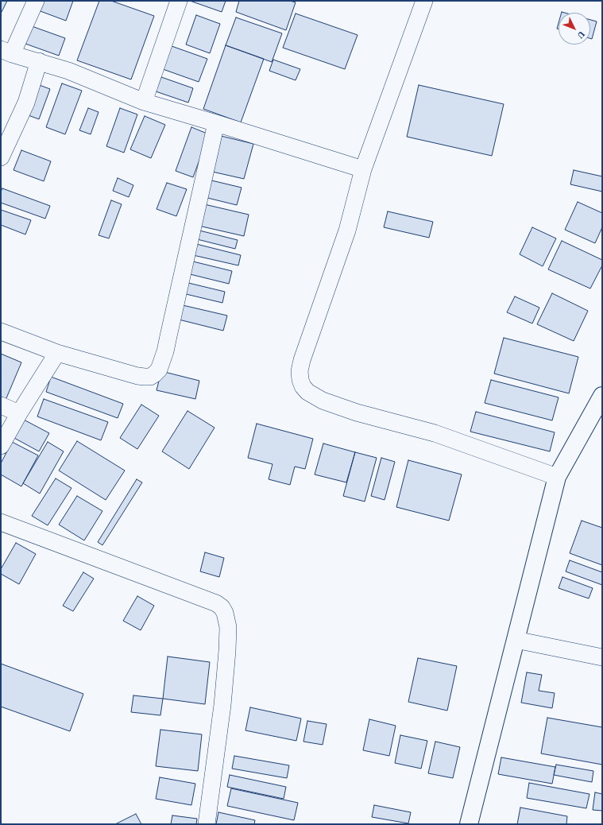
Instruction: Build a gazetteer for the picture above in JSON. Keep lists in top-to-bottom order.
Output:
{
  "north": "bottom right"
}
